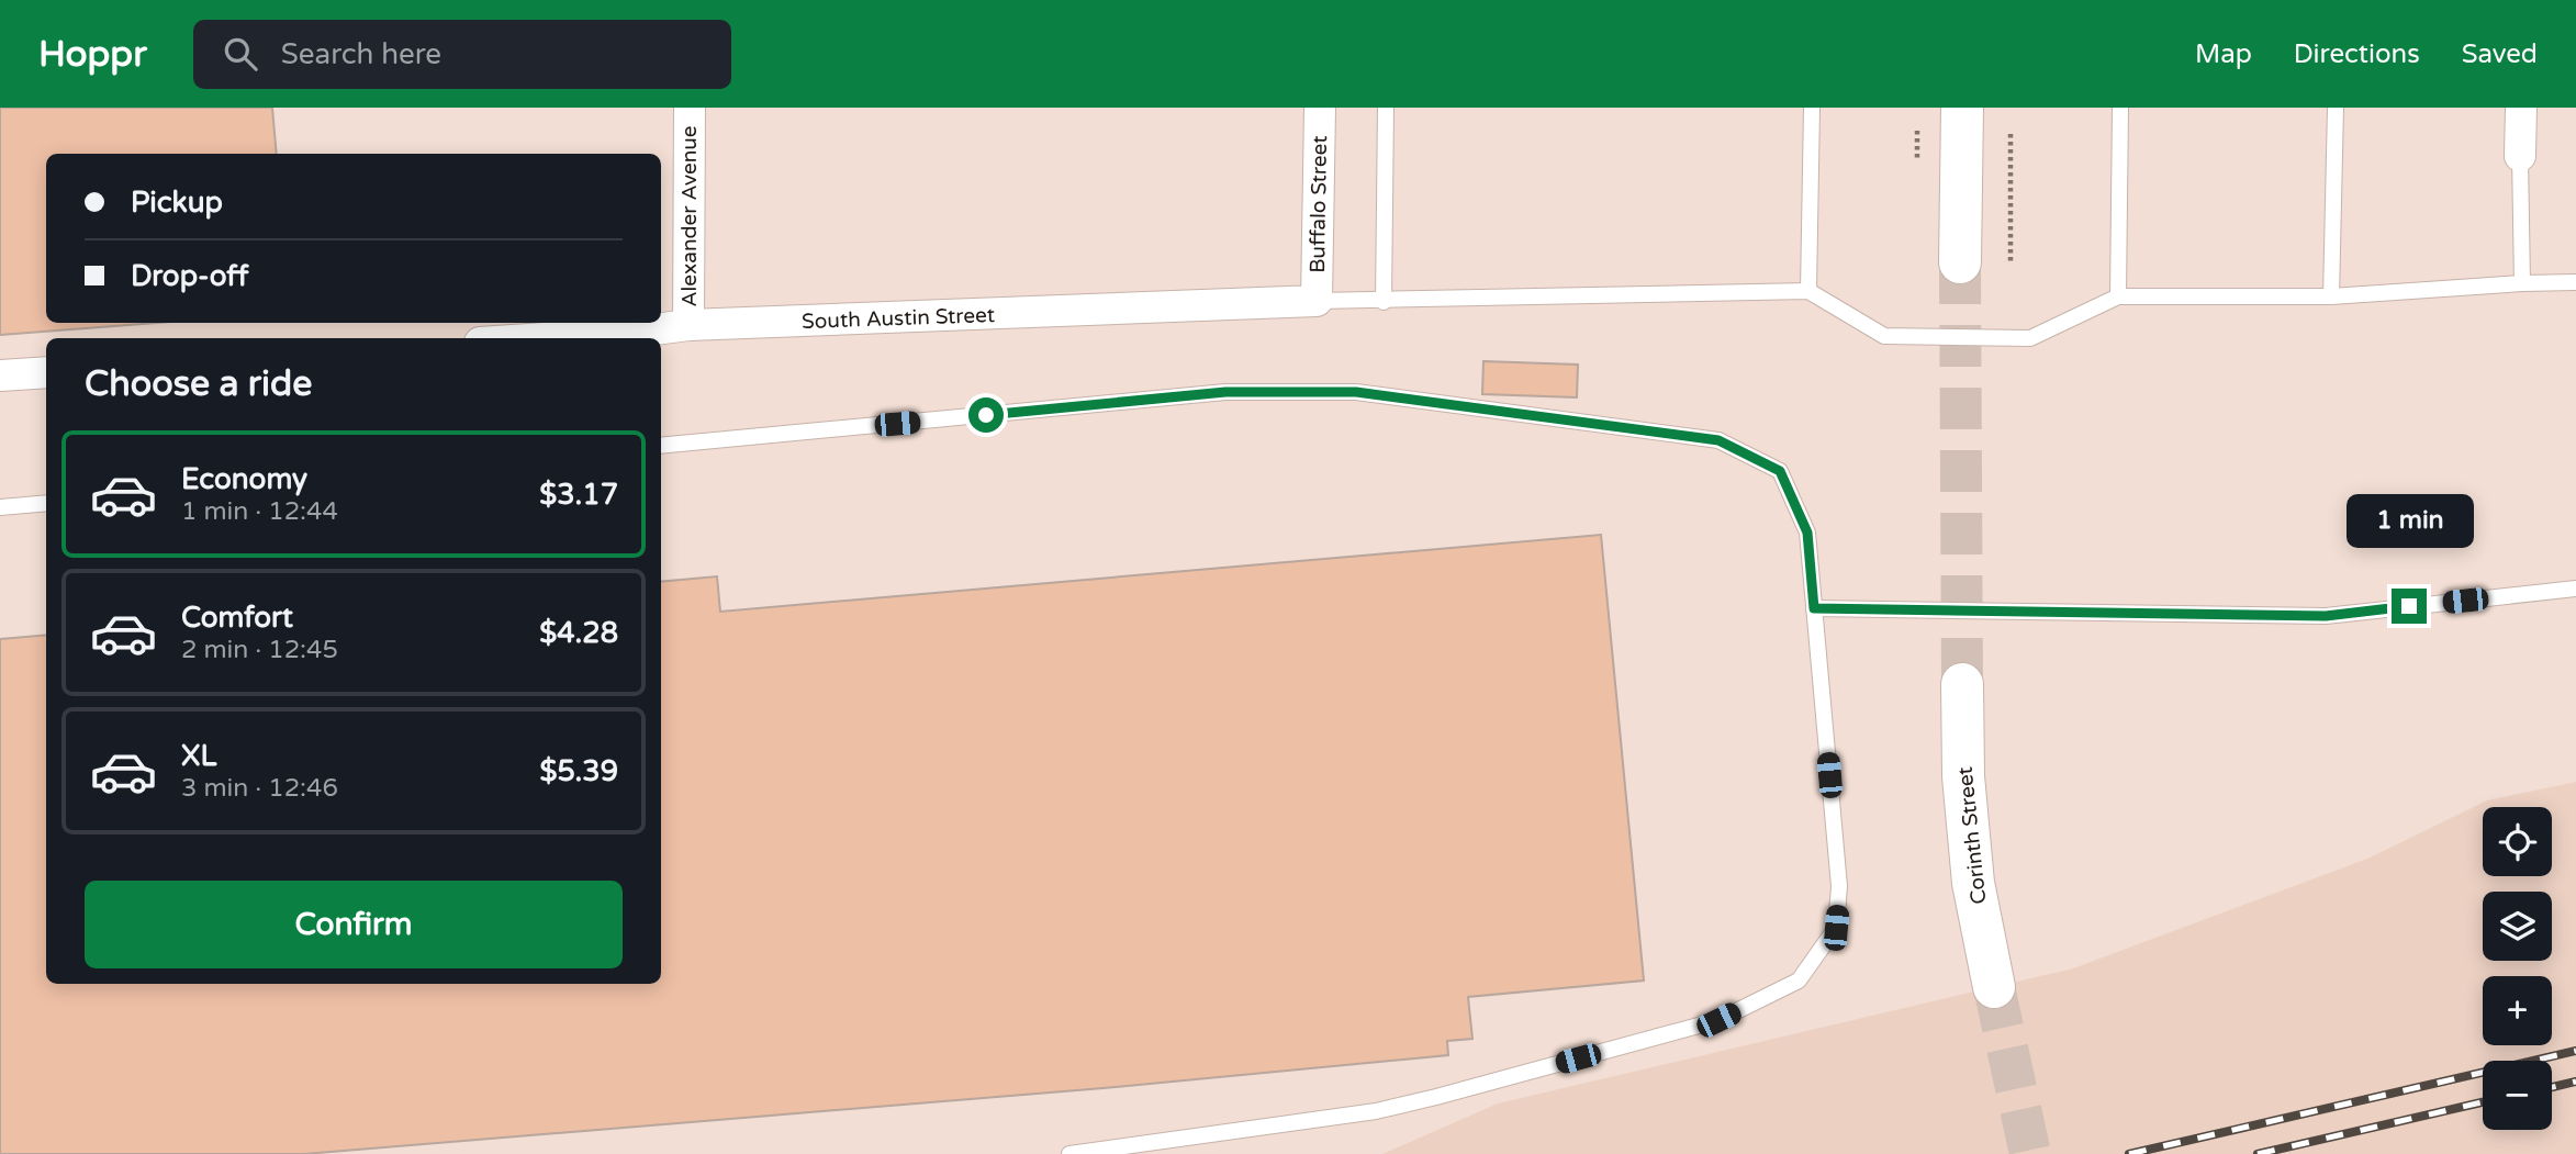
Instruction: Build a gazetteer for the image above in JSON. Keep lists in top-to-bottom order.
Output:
{
  "streets": {
    "main road": ["Corinth Street"],
    "street": ["Buffalo Street", "Alexander Avenue", "South Austin Street"]
  },
  "crossings": [
    ["Buffalo Street", "South Austin Street"],
    ["Alexander Avenue", "South Austin Street"]
  ],
  "page": {
    "header": "Hoppr",
    "search": "Search here",
    "nav": ["Map", "Directions", "Saved"],
    "banner": ["Pickup", "Drop-off"],
    "heading": "Choose a ride",
    "list": [
      {
        "name": "Economy",
        "note": "1 min · 12:44",
        "value": "$3.17"
      },
      {
        "name": "Comfort",
        "note": "2 min · 12:45",
        "value": "$4.28"
      },
      {
        "name": "XL",
        "note": "3 min · 12:46",
        "value": "$5.39"
      }
    ],
    "bubble": "1 min",
    "map_buttons": ["+", "−"],
    "buttons": "Confirm"
  }
}
